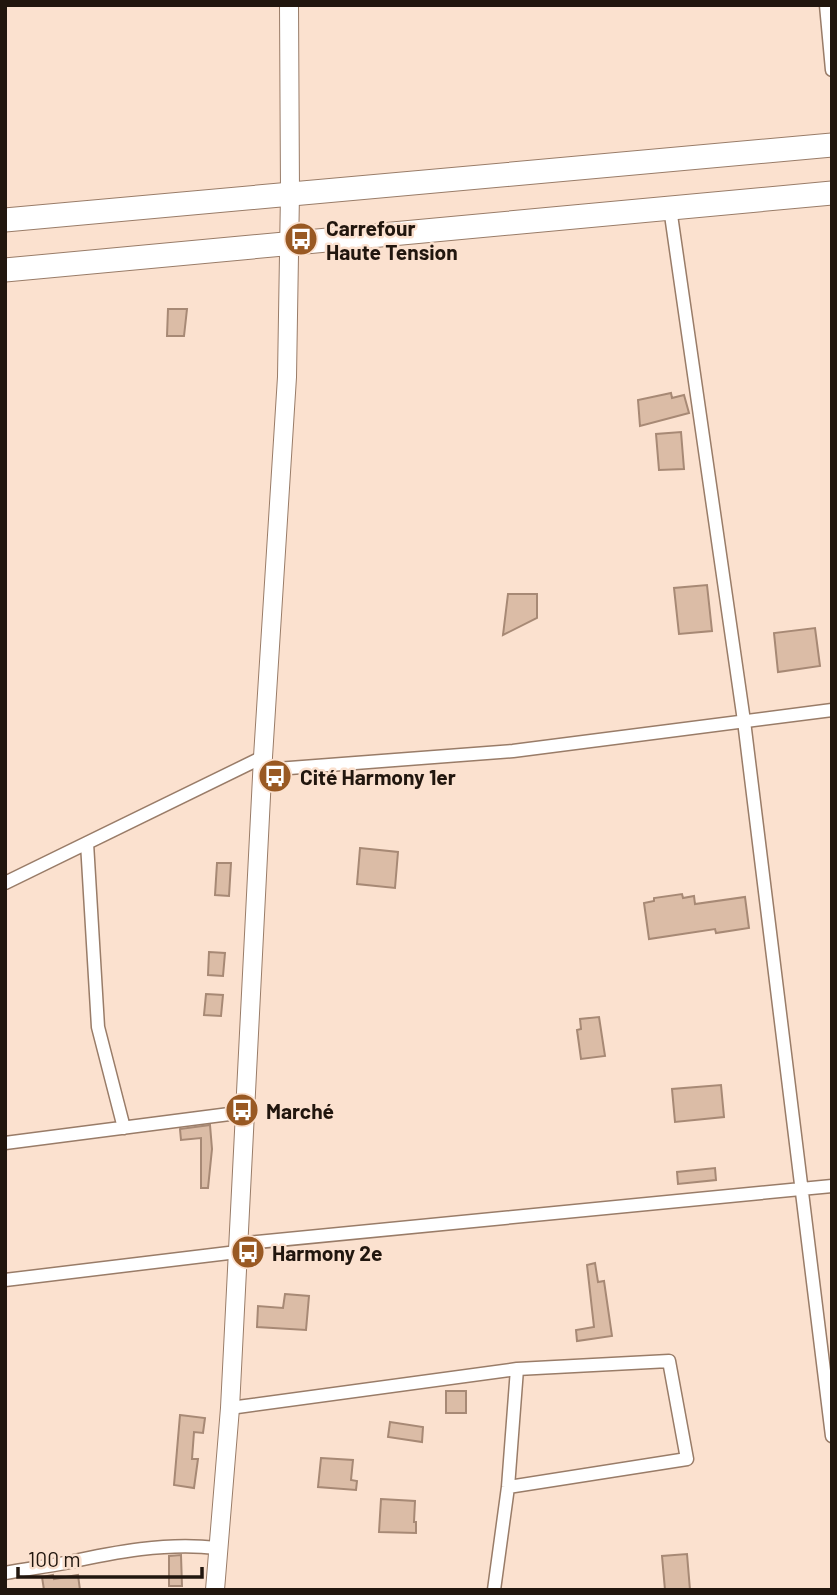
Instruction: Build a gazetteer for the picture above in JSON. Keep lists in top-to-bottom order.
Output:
{
  "places": {
    "bus stop": [
      "Carrefour Haute Tension",
      "Cité Harmony 1er",
      "Marché",
      "Harmony 2e"
    ]
  },
  "scale_bar": "100 m"
}
